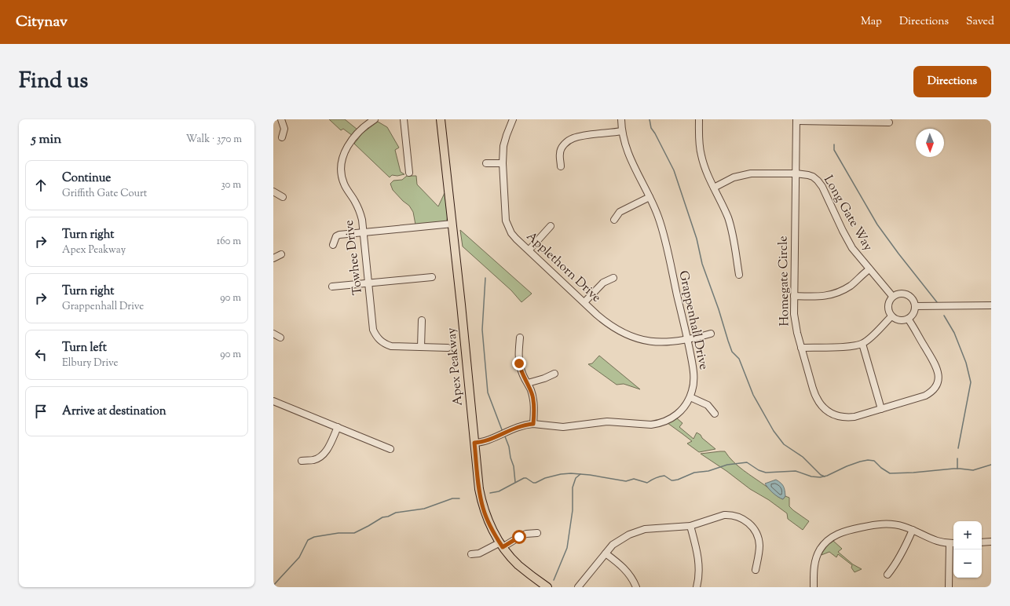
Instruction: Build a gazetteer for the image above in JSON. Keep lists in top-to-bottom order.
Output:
{
  "streets": {
    "main road": ["Apex Peakway"],
    "street": [
      "Long Gate Way",
      "Towhee Drive",
      "Applethorn Drive",
      "Homegate Circle",
      "Grappenhall Drive"
    ]
  },
  "crossings": [
    ["Long Gate Way", "Homegate Circle"],
    ["Applethorn Drive", "Grappenhall Drive"],
    ["Grappenhall Drive", "Apex Peakway"]
  ],
  "north": "bottom",
  "page": {
    "header": "Citynav",
    "nav": ["Map", "Directions", "Saved"],
    "title": "Find us",
    "buttons": "Directions",
    "heading": ["5 min", "Walk · 370 m"],
    "list": [
      ["Continue", "Griffith Gate Court", "30 m"],
      ["Turn right", "Apex Peakway", "160 m"],
      ["Turn right", "Grappenhall Drive", "90 m"],
      ["Turn left", "Elbury Drive", "90 m"],
      "Arrive at destination"
    ],
    "map_buttons": ["+", "−"]
  }
}
